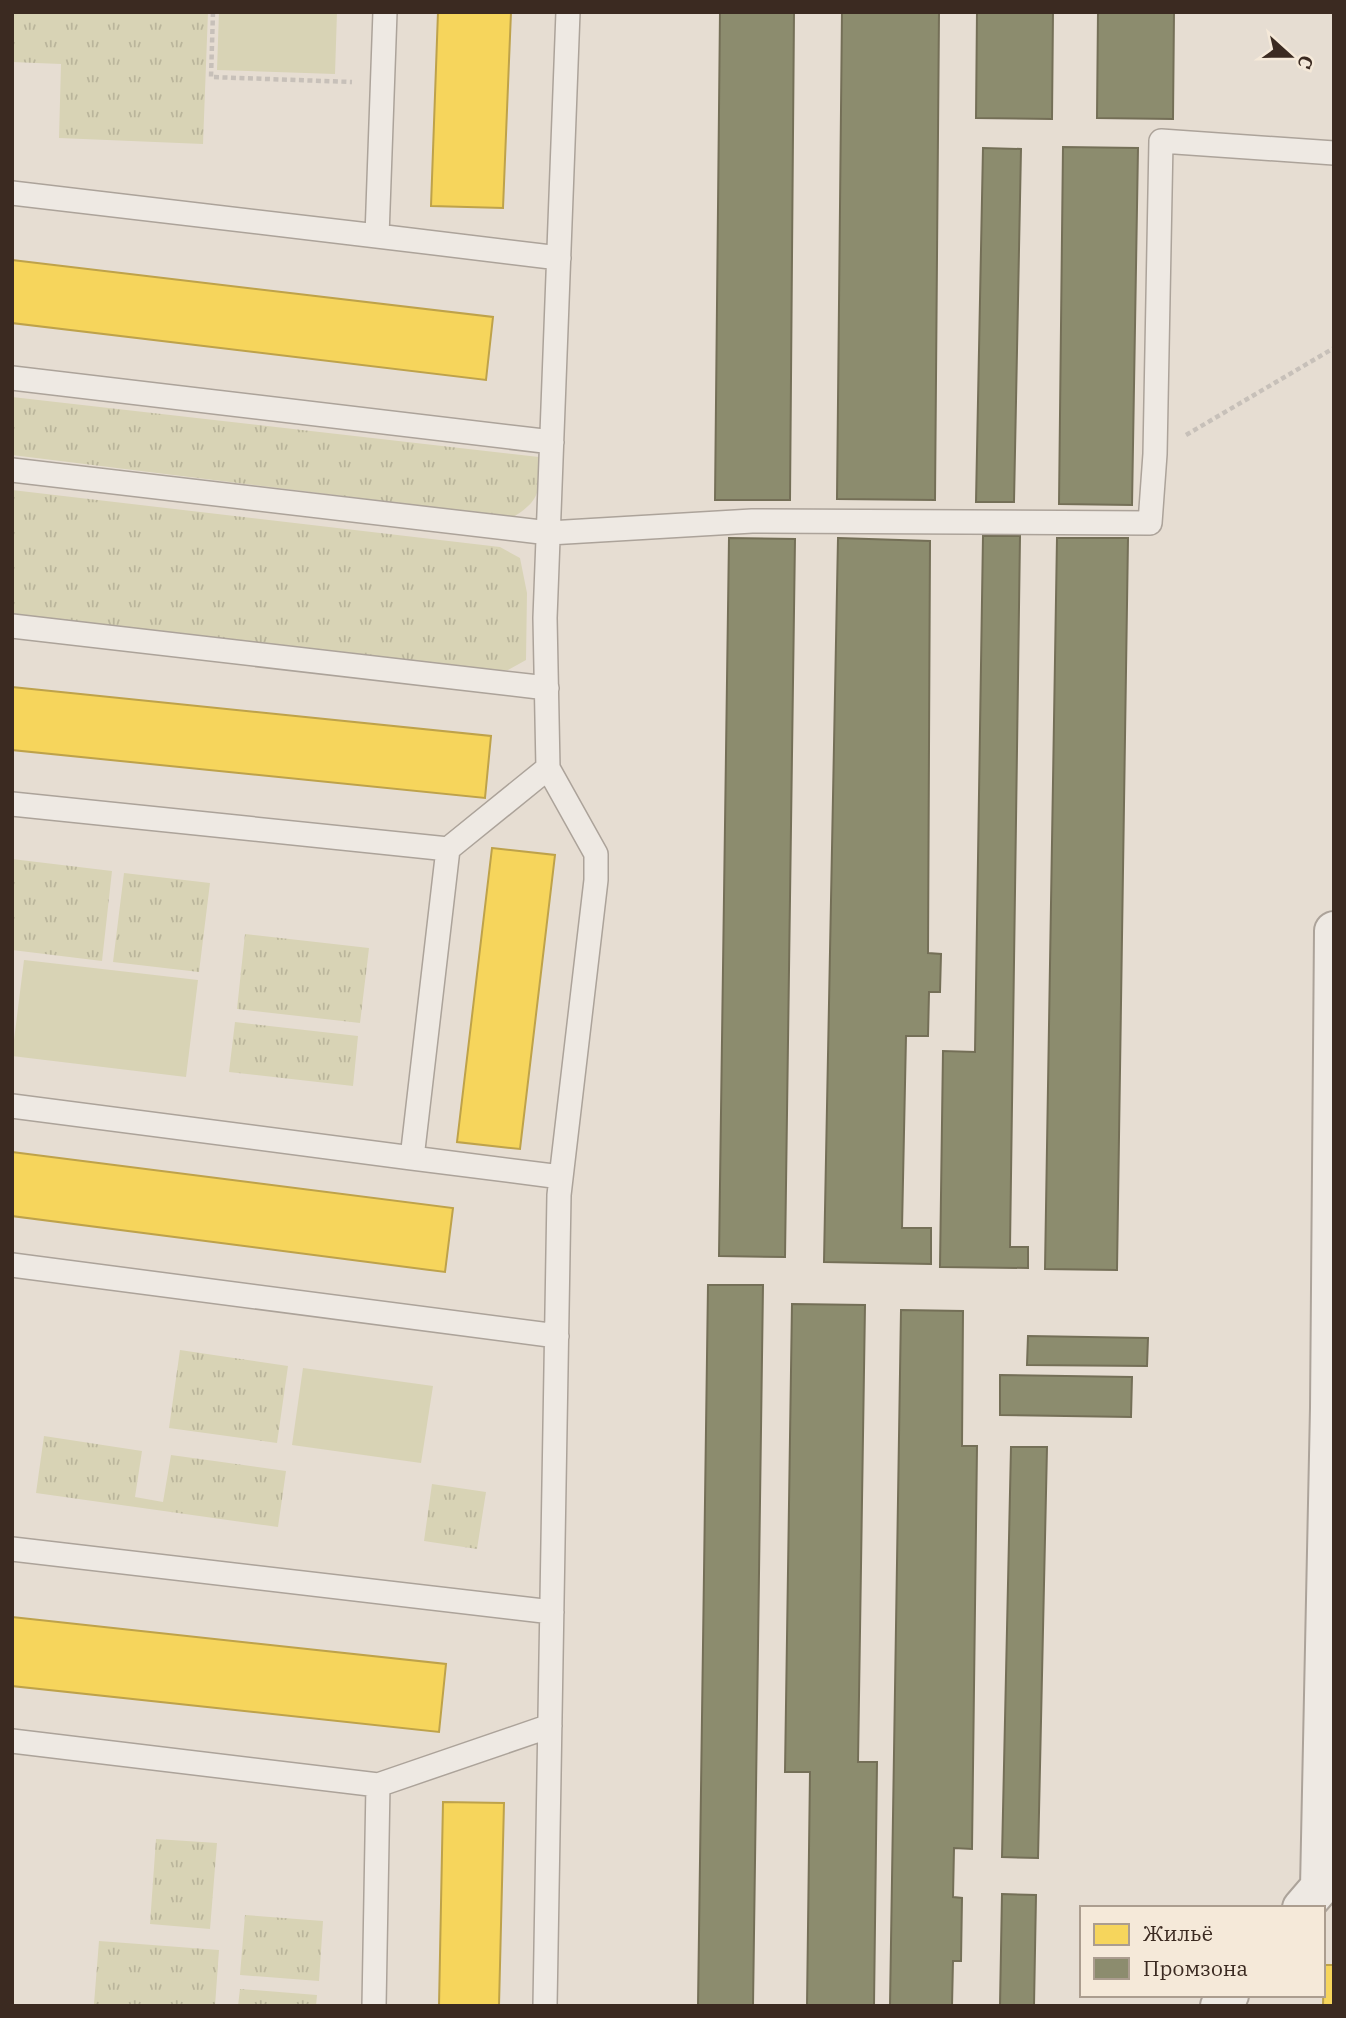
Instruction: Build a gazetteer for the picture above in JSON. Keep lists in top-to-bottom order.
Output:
{
  "legend": ["Жильё", "Промзона"],
  "north": "right"
}
